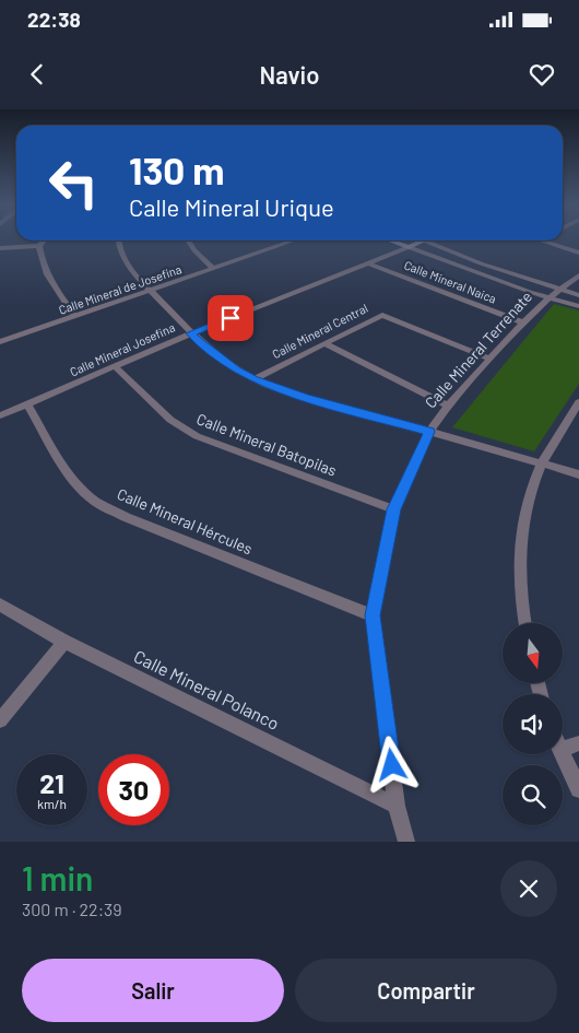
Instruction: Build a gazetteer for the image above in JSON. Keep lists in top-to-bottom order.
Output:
{
  "streets": {
    "street": [
      "Calle Mineral Naica",
      "Calle Mineral de Josefina",
      "Calle Mineral Central",
      "Calle Mineral Josefina",
      "Calle Mineral Terrenate",
      "Calle Mineral Batopilas",
      "Calle Mineral Hércules",
      "Calle Mineral Polanco"
    ]
  },
  "crossings": [
    ["Calle Mineral Naica", "Calle Mineral Josefina"],
    ["Calle Mineral Naica", "Calle Mineral Terrenate"],
    ["Calle Mineral Central", "Calle Mineral Terrenate"],
    ["Calle Mineral Josefina", "Calle Mineral Batopilas"],
    ["Calle Mineral Josefina", "Calle Mineral Hércules"],
    ["Calle Mineral Terrenate", "Calle Mineral Batopilas"],
    ["Calle Mineral Terrenate", "Calle Mineral Hércules"],
    ["Calle Mineral Terrenate", "Calle Mineral Polanco"]
  ],
  "north": "bottom",
  "page": {
    "status": "22:38",
    "header": "Navio",
    "turn": ["130 m", "Calle Mineral Urique"],
    "speed": "21 km/h",
    "limit": "30",
    "heading": ["1 min", "300 m · 22:39"],
    "buttons": ["Salir", "Compartir"]
  }
}
